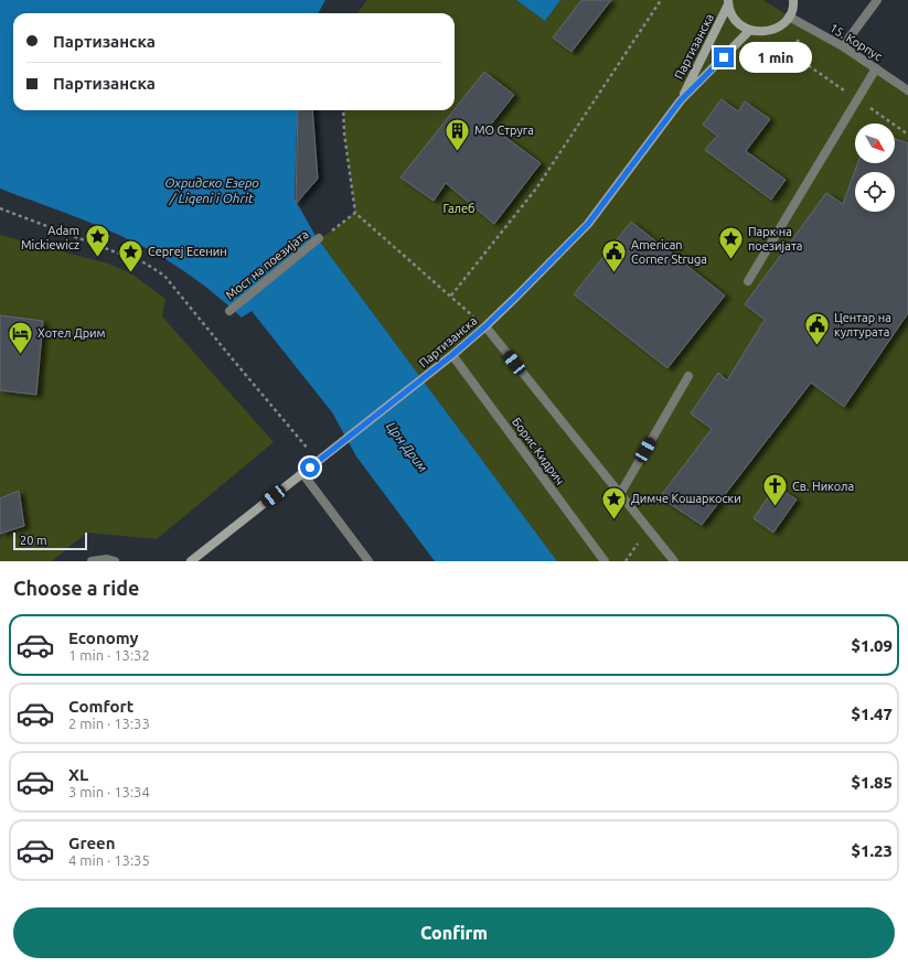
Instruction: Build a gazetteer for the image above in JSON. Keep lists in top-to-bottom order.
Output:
{
  "streets": {
    "main road": ["Партизанска"],
    "street": ["15. Корпус", "Мост на поезијата", "Борис Кидрич"]
  },
  "crossings": [
    ["Партизанска", "Борис Кидрич"]
  ],
  "water": ["Охридско Езеро / Liqeni i Ohrit", "Црн Дрим"],
  "parks": ["Галеб"],
  "places": {
    "building": ["МО Струга"],
    "place": [
      "Adam Mickiewicz",
      "Парк на поезијата",
      "Сергеј Есенин",
      "Димче Кошаркоски"
    ],
    "public building": ["American Corner Struga", "Центар на културата"],
    "hotel": ["Хотел Дрим"],
    "church": ["Св. Никола"]
  },
  "scale_bar": "20 m",
  "north": "bottom right",
  "page": {
    "banner": ["Партизанска", "Партизанска"],
    "bubble": "1 min",
    "scale": "20 m",
    "heading": "Choose a ride",
    "list": [
      {
        "name": "Economy",
        "note": "1 min · 13:32",
        "value": "$1.09"
      },
      {
        "name": "Comfort",
        "note": "2 min · 13:33",
        "value": "$1.47"
      },
      {
        "name": "XL",
        "note": "3 min · 13:34",
        "value": "$1.85"
      },
      {
        "name": "Green",
        "note": "4 min · 13:35",
        "value": "$1.23"
      }
    ],
    "buttons": "Confirm"
  }
}
